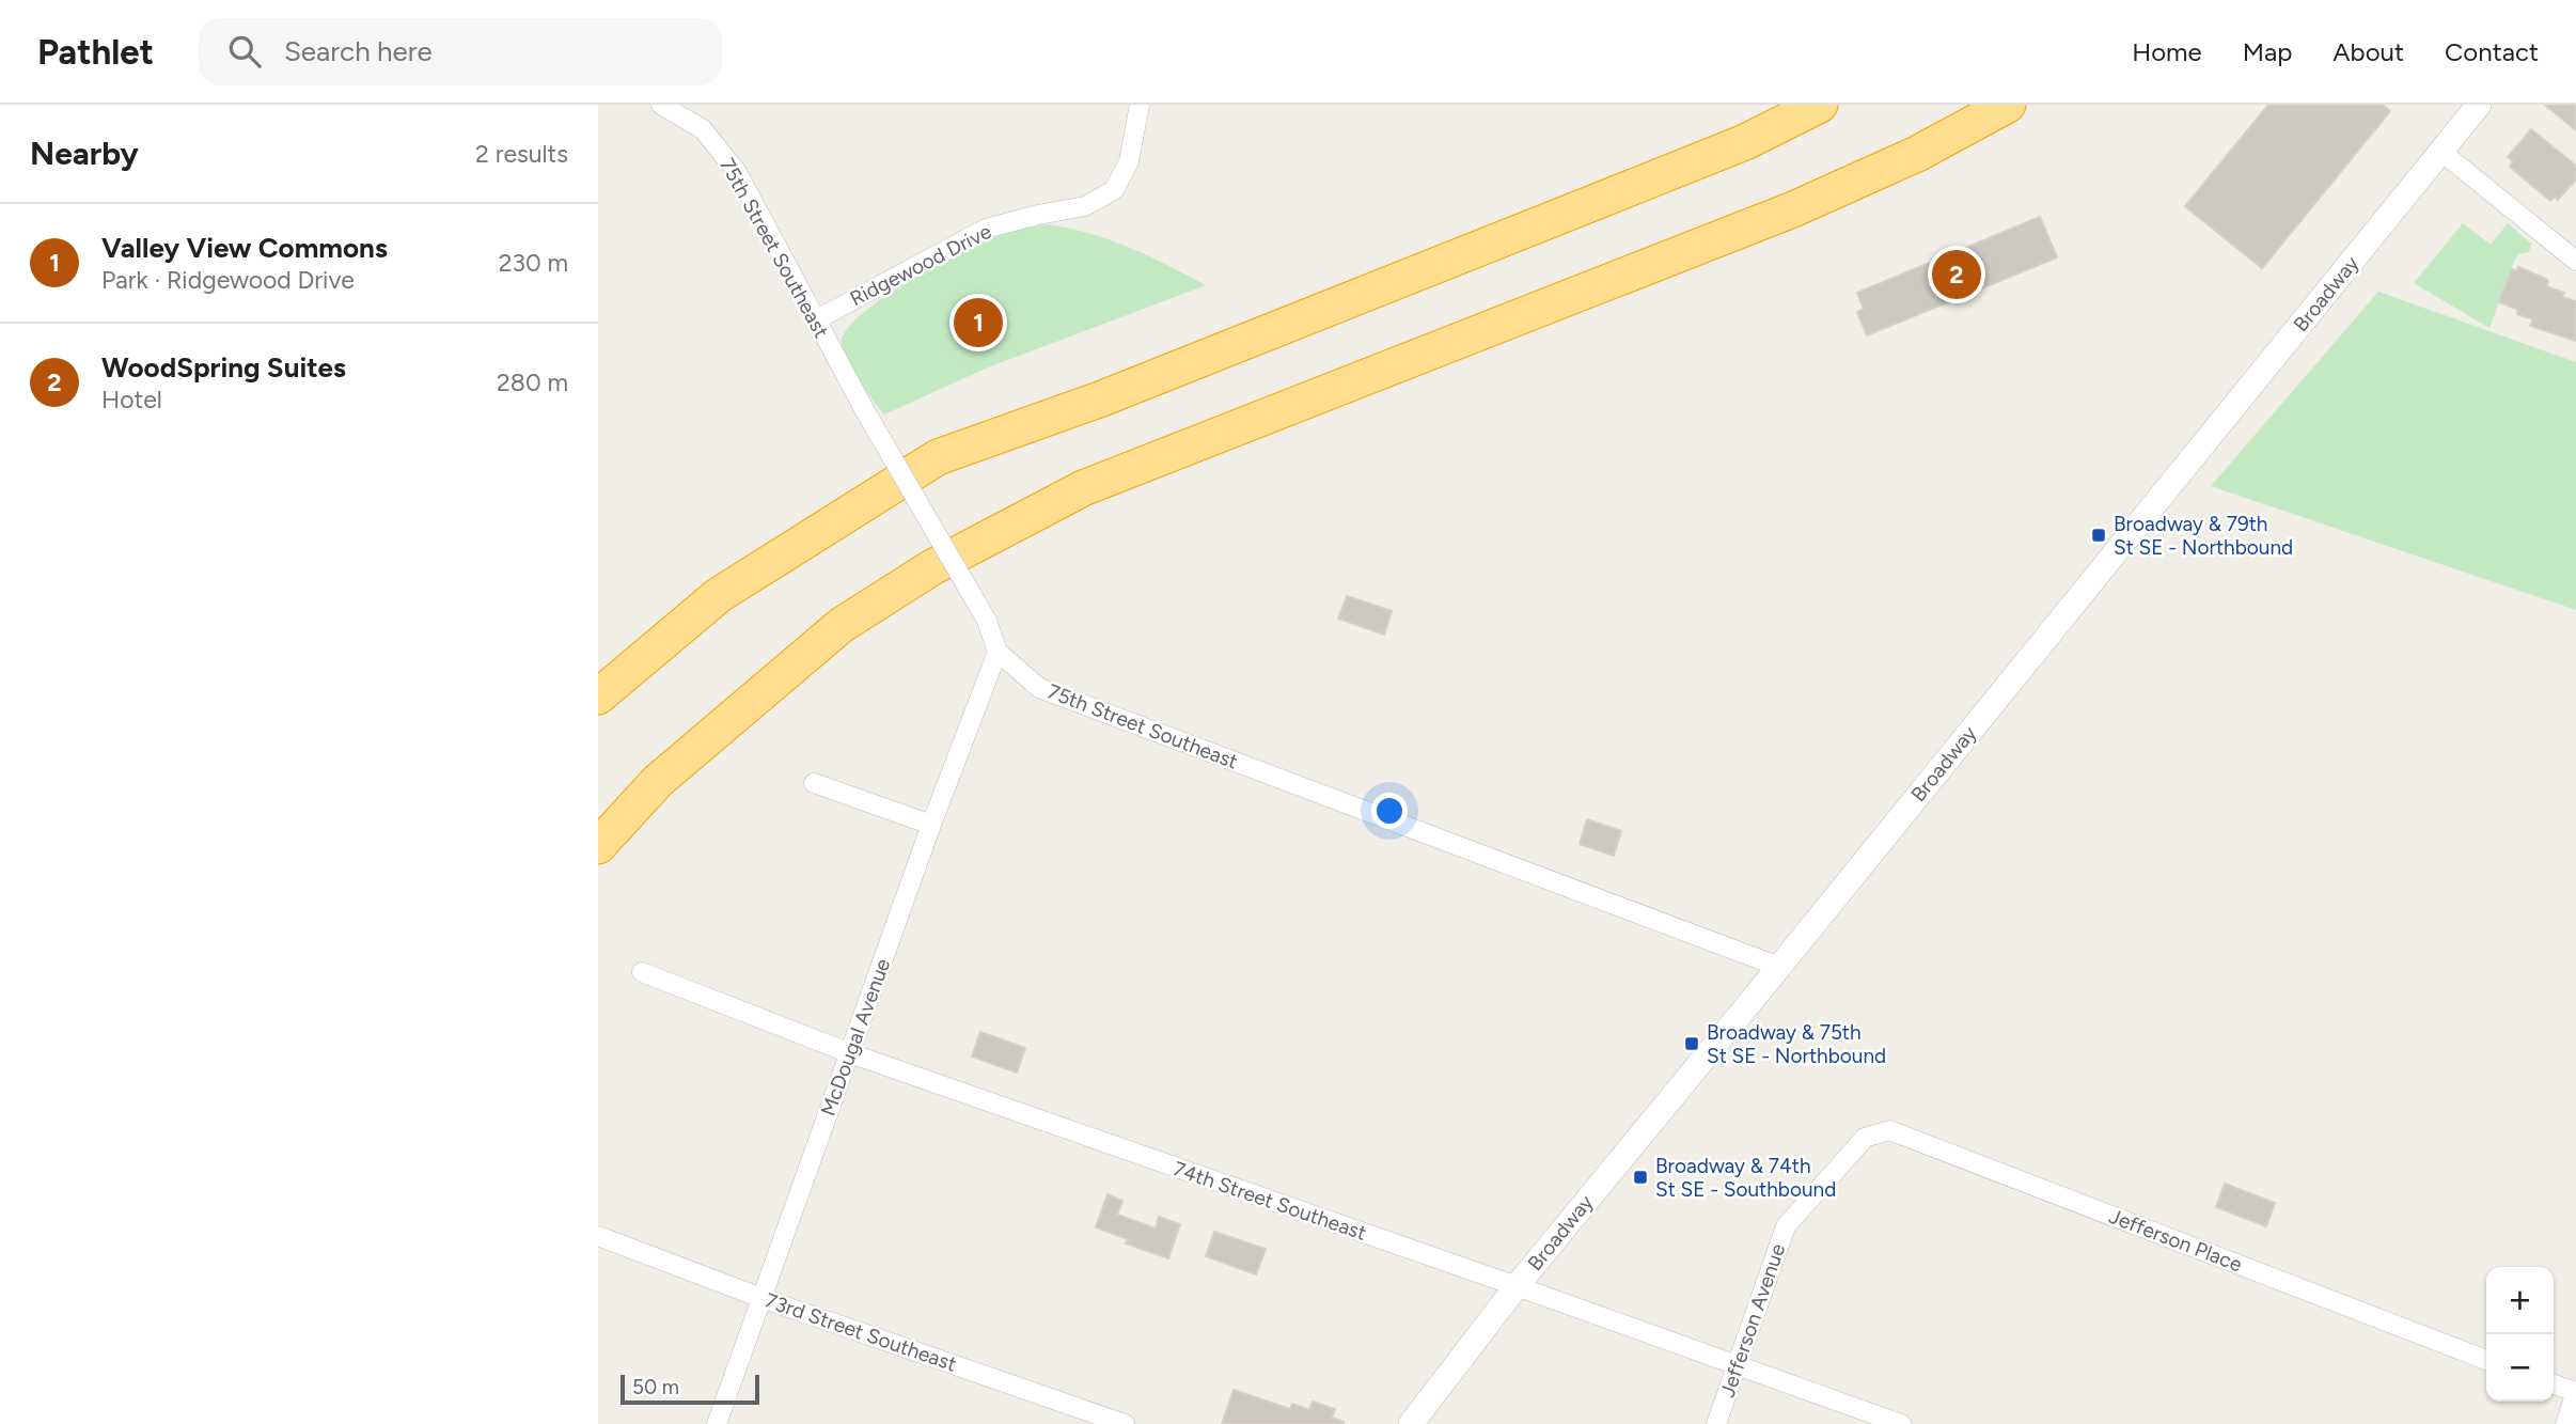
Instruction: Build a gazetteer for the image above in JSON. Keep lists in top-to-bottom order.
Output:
{
  "streets": {
    "street": [
      "75th Street Southeast",
      "Ridgewood Drive",
      "Broadway",
      "McDougal Avenue",
      "74th Street Southeast",
      "Jefferson Place",
      "Jefferson Avenue",
      "73rd Street Southeast"
    ]
  },
  "crossings": [
    ["75th Street Southeast", "Ridgewood Drive"],
    ["75th Street Southeast", "Broadway"],
    ["75th Street Southeast", "McDougal Avenue"],
    ["Broadway", "74th Street Southeast"],
    ["McDougal Avenue", "74th Street Southeast"],
    ["McDougal Avenue", "73rd Street Southeast"],
    ["74th Street Southeast", "Jefferson Avenue"],
    ["Jefferson Place", "Jefferson Avenue"]
  ],
  "places": {
    "transit": ["Broadway & 79th St SE - Northbound", "Broadway & 75th St SE - Northbound", "Broadway & 74th St SE - Southbound"]
  },
  "scale_bar": "50 m",
  "page": {
    "header": "Pathlet",
    "search": "Search here",
    "nav": [
      "Home",
      "Map",
      "About",
      "Contact"
    ],
    "heading": ["Nearby", "2 results"],
    "list": [
      {
        "mark": "1",
        "name": "Valley View Commons",
        "note": "Park · Ridgewood Drive",
        "value": "230 m"
      },
      {
        "mark": "2",
        "name": "WoodSpring Suites",
        "note": "Hotel",
        "value": "280 m"
      }
    ],
    "pins": ["2", "1"],
    "map_buttons": ["+", "−"],
    "scale": "50 m"
  }
}
